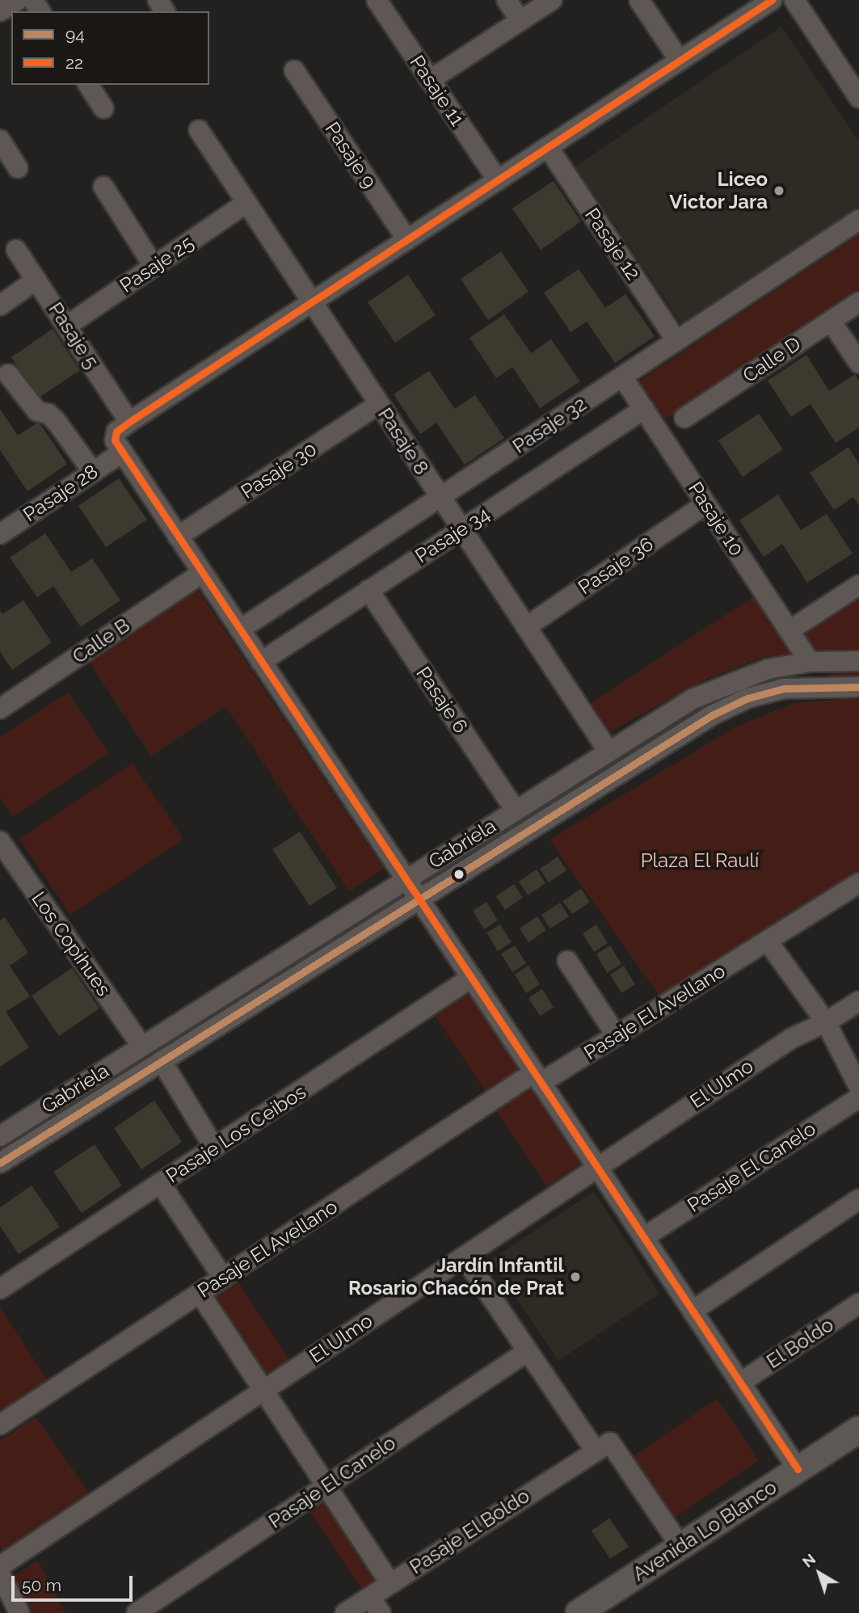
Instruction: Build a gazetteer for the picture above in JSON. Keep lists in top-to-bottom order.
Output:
{
  "streets": {
    "main road": ["Avenida Lo Blanco"],
    "street": [
      "Pasaje 11",
      "Pasaje 9",
      "Pasaje 12",
      "Pasaje 25",
      "Pasaje 5",
      "Calle D",
      "Pasaje 32",
      "Pasaje 8",
      "Pasaje 30",
      "Pasaje 28",
      "Pasaje 10",
      "Pasaje 34",
      "Pasaje 36",
      "Calle B",
      "Pasaje 6",
      "Gabriela",
      "Los Copihues",
      "Pasaje El Avellano",
      "El Ulmo",
      "Pasaje Los Ceibos",
      "Pasaje El Canelo",
      "El Boldo",
      "Pasaje El Boldo"
    ]
  },
  "crossings": [
    ["Pasaje 11", "Pasaje 28"],
    ["Pasaje 9", "Pasaje 28"],
    ["Pasaje 12", "Pasaje 32"],
    ["Pasaje 12", "Pasaje 28"],
    ["Pasaje 25", "Pasaje 5"],
    ["Pasaje 25", "Pasaje 8"],
    ["Pasaje 5", "Pasaje 28"],
    ["Pasaje 32", "Pasaje 8"],
    ["Pasaje 32", "Pasaje 10"],
    ["Pasaje 8", "Pasaje 30"],
    ["Pasaje 8", "Pasaje 28"],
    ["Pasaje 8", "Pasaje 34"],
    ["Pasaje 8", "Pasaje 36"],
    ["Pasaje 8", "Gabriela"],
    ["Pasaje 10", "Pasaje 34"],
    ["Pasaje 10", "Pasaje 36"],
    ["Pasaje 10", "Gabriela"],
    ["Pasaje 34", "Pasaje 6"],
    ["Pasaje 6", "Gabriela"],
    ["Gabriela", "Los Copihues"]
  ],
  "parks": ["Plaza El Raulí"],
  "places": ["Liceo Victor Jara", "Jardín Infantil Rosario Chacón de Prat"],
  "lines": ["transit line 22", "transit line 94"],
  "legend": ["94", "22"],
  "scale_bar": "50 m",
  "north": "top left"
}
